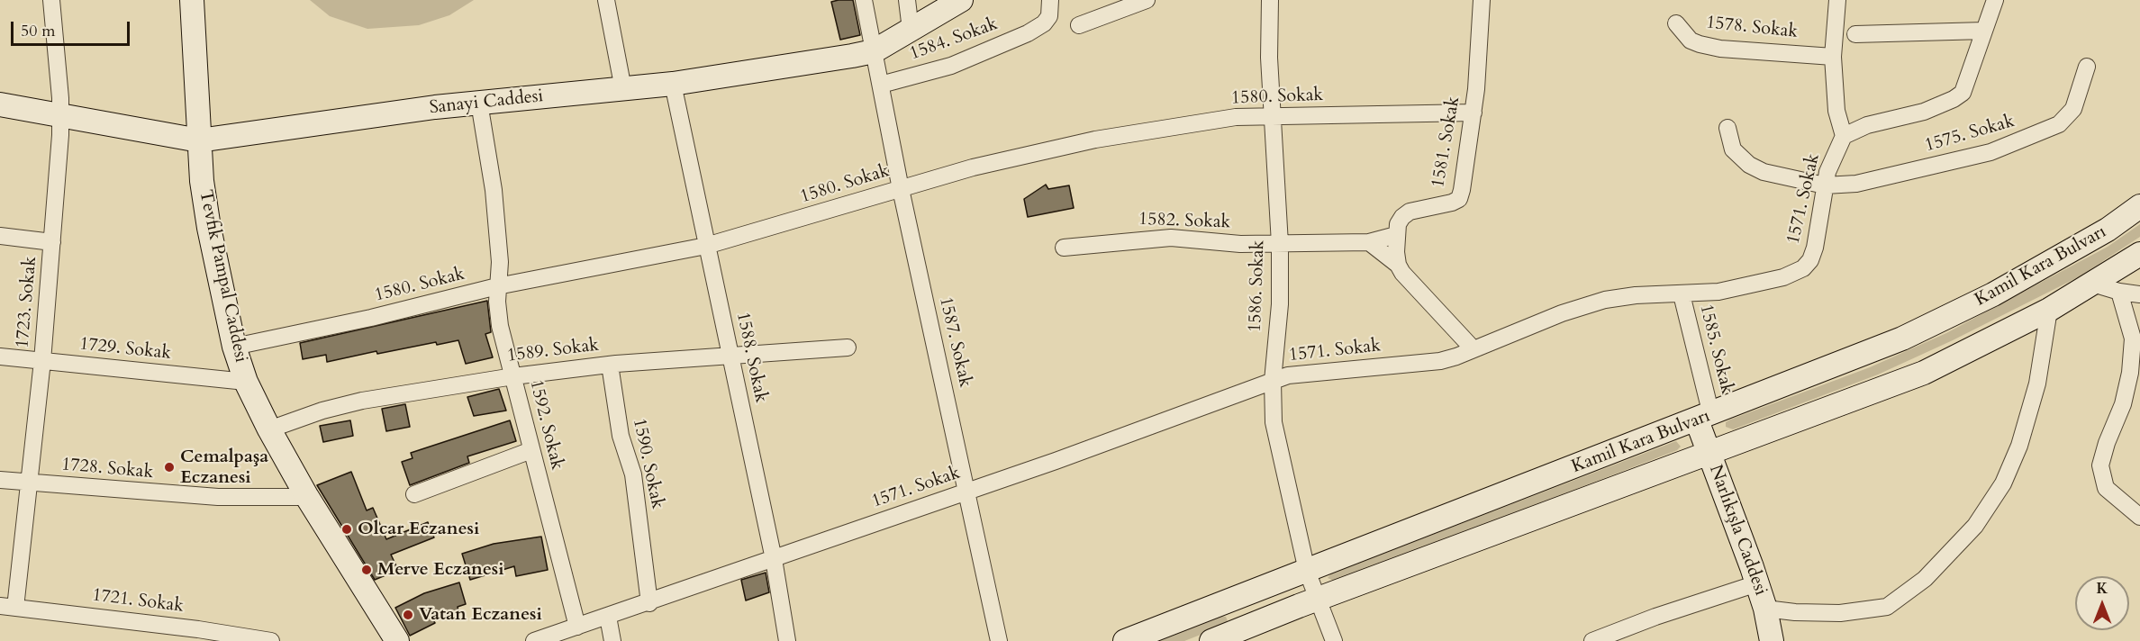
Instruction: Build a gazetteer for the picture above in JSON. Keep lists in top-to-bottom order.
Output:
{
  "streets": {
    "main road": [
      "Sanayi Caddesi",
      "Kamil Kara Bulvarı",
      "Tevfik Pampal Caddesi",
      "Narlıkışla Caddesi"
    ],
    "street": [
      "1578. Sokak",
      "1584. Sokak",
      "1580. Sokak",
      "1575. Sokak",
      "1581. Sokak",
      "1571. Sokak",
      "1582. Sokak",
      "1586. Sokak",
      "1723. Sokak",
      "1587. Sokak",
      "1729. Sokak",
      "1585. Sokak",
      "1589. Sokak",
      "1588. Sokak",
      "1592. Sokak",
      "1590. Sokak",
      "1728. Sokak",
      "1721. Sokak"
    ]
  },
  "crossings": [
    ["1584. Sokak", "1587. Sokak"],
    ["1580. Sokak", "1581. Sokak"],
    ["1580. Sokak", "Tevfik Pampal Caddesi"],
    ["1580. Sokak", "1586. Sokak"],
    ["1580. Sokak", "1587. Sokak"],
    ["1580. Sokak", "1588. Sokak"],
    ["1580. Sokak", "1592. Sokak"],
    ["Sanayi Caddesi", "Tevfik Pampal Caddesi"],
    ["Sanayi Caddesi", "1723. Sokak"],
    ["Sanayi Caddesi", "1587. Sokak"],
    ["Sanayi Caddesi", "1588. Sokak"],
    ["Sanayi Caddesi", "1592. Sokak"],
    ["1575. Sokak", "1571. Sokak"],
    ["1581. Sokak", "1582. Sokak"],
    ["1571. Sokak", "1586. Sokak"],
    ["1571. Sokak", "1587. Sokak"],
    ["1571. Sokak", "1585. Sokak"],
    ["1571. Sokak", "1588. Sokak"],
    ["1571. Sokak", "1592. Sokak"],
    ["1571. Sokak", "1590. Sokak"],
    ["1582. Sokak", "1586. Sokak"],
    ["Kamil Kara Bulvarı", "1586. Sokak"],
    ["Kamil Kara Bulvarı", "1585. Sokak"],
    ["Kamil Kara Bulvarı", "Narlıkışla Caddesi"],
    ["Tevfik Pampal Caddesi", "1729. Sokak"],
    ["Tevfik Pampal Caddesi", "1589. Sokak"],
    ["Tevfik Pampal Caddesi", "1728. Sokak"],
    ["1723. Sokak", "1729. Sokak"],
    ["1723. Sokak", "1728. Sokak"],
    ["1723. Sokak", "1721. Sokak"],
    ["1585. Sokak", "Narlıkışla Caddesi"],
    ["1589. Sokak", "1588. Sokak"],
    ["1589. Sokak", "1592. Sokak"],
    ["1589. Sokak", "1590. Sokak"]
  ],
  "places": [
    "Cemalpaşa Eczanesi",
    "Olcar Eczanesi",
    "Merve Eczanesi",
    "Vatan Eczanesi"
  ],
  "scale_bar": "50 m",
  "north": "top"
}
